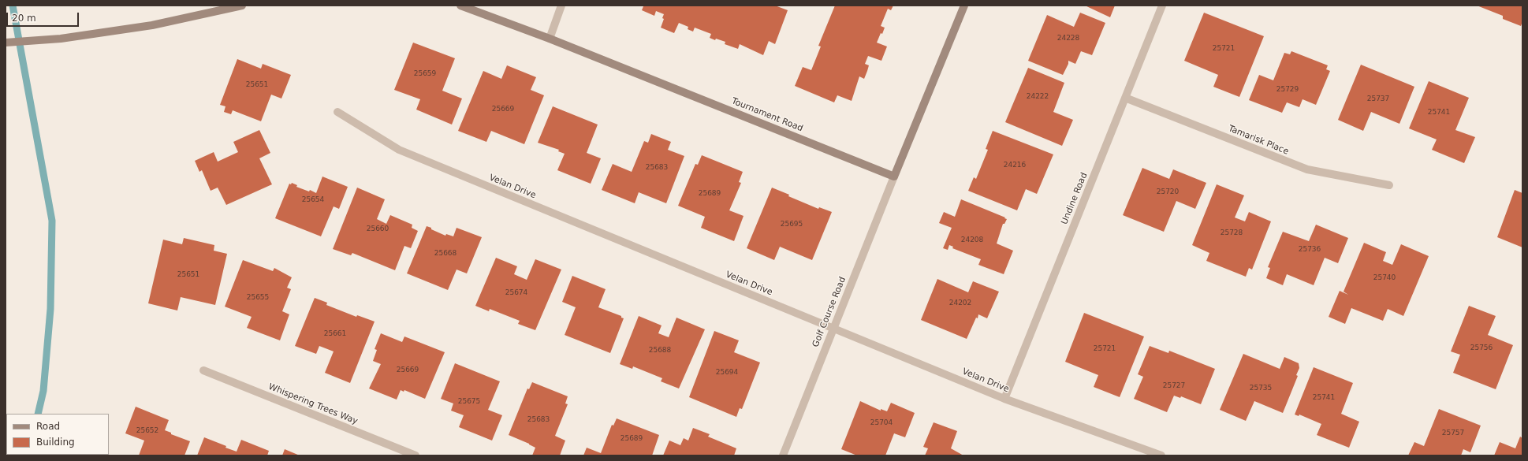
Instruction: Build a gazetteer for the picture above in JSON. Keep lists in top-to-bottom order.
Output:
{
  "streets": {
    "street": [
      "Tournament Road",
      "Tamarisk Place",
      "Velan Drive",
      "Undine Road",
      "Golf Course Road",
      "Whispering Trees Way"
    ]
  },
  "crossings": [
    ["Tournament Road", "Golf Course Road"],
    ["Tamarisk Place", "Undine Road"],
    ["Velan Drive", "Undine Road"],
    ["Velan Drive", "Golf Course Road"]
  ],
  "house_numbers": [
    "24228",
    "25721",
    "25659",
    "25651",
    "25729",
    "24222",
    "25737",
    "25669",
    "25741",
    "24216",
    "25683",
    "25720",
    "25689",
    "25654",
    "25695",
    "25660",
    "25728",
    "24208",
    "25736",
    "25668",
    "25651",
    "25740",
    "25674",
    "25655",
    "24202",
    "25661",
    "25756",
    "25721",
    "25688",
    "25669",
    "25694",
    "25727",
    "25735",
    "25741",
    "25675",
    "25683",
    "25704",
    "25652",
    "25757",
    "25689"
  ],
  "legend": ["Road", "Building"],
  "scale_bar": "20 m"
}
